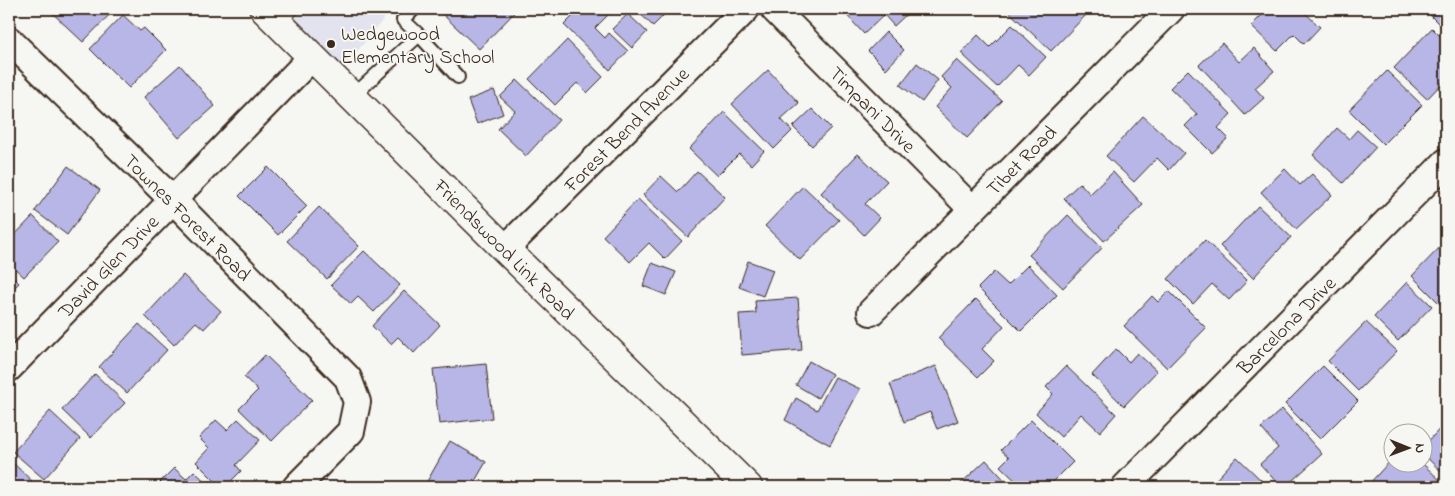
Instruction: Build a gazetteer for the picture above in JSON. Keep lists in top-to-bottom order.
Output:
{
  "streets": {
    "main road": ["Friendswood Link Road"],
    "street": [
      "Timpani Drive",
      "Forest Bend Avenue",
      "Tibet Road",
      "Townes Forest Road",
      "David Glen Drive",
      "Barcelona Drive"
    ]
  },
  "crossings": [
    ["Timpani Drive", "Tibet Road"],
    ["Forest Bend Avenue", "Friendswood Link Road"],
    ["Townes Forest Road", "David Glen Drive"],
    ["Friendswood Link Road", "David Glen Drive"]
  ],
  "places": ["Wedgewood Elementary School"],
  "north": "right"
}
